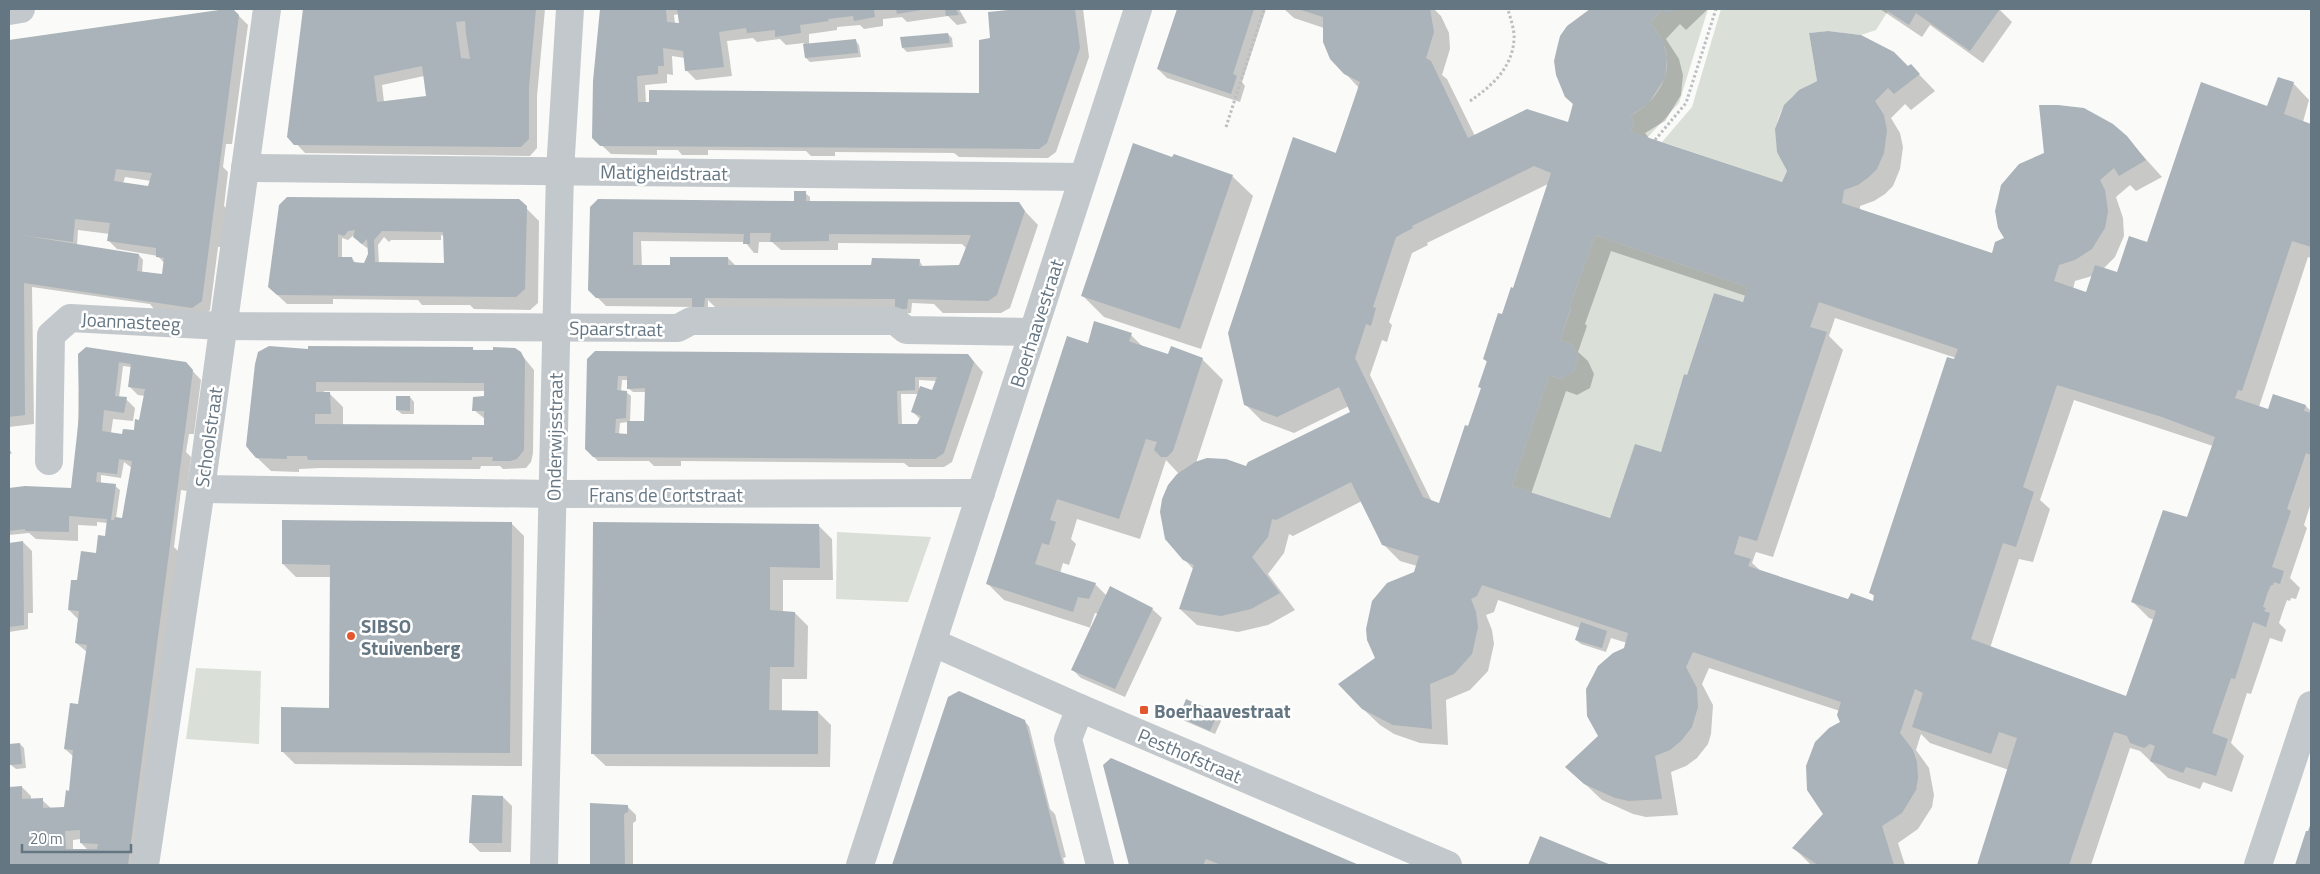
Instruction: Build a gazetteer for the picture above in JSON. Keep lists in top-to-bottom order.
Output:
{
  "streets": {
    "street": [
      "Matigheidstraat",
      "Joannasteeg",
      "Boerhaavestraat",
      "Spaarstraat",
      "Schoolstraat",
      "Onderwijsstraat",
      "Frans de Cortstraat",
      "Pesthofstraat"
    ]
  },
  "crossings": [
    ["Matigheidstraat", "Boerhaavestraat"],
    ["Matigheidstraat", "Schoolstraat"],
    ["Matigheidstraat", "Onderwijsstraat"],
    ["Joannasteeg", "Spaarstraat"],
    ["Joannasteeg", "Schoolstraat"],
    ["Boerhaavestraat", "Spaarstraat"],
    ["Boerhaavestraat", "Frans de Cortstraat"],
    ["Boerhaavestraat", "Pesthofstraat"],
    ["Spaarstraat", "Schoolstraat"],
    ["Spaarstraat", "Onderwijsstraat"],
    ["Schoolstraat", "Frans de Cortstraat"],
    ["Onderwijsstraat", "Frans de Cortstraat"]
  ],
  "places": {
    "other": ["SIBSO Stuivenberg"],
    "transit": ["Boerhaavestraat"]
  },
  "scale_bar": "20 m"
}
